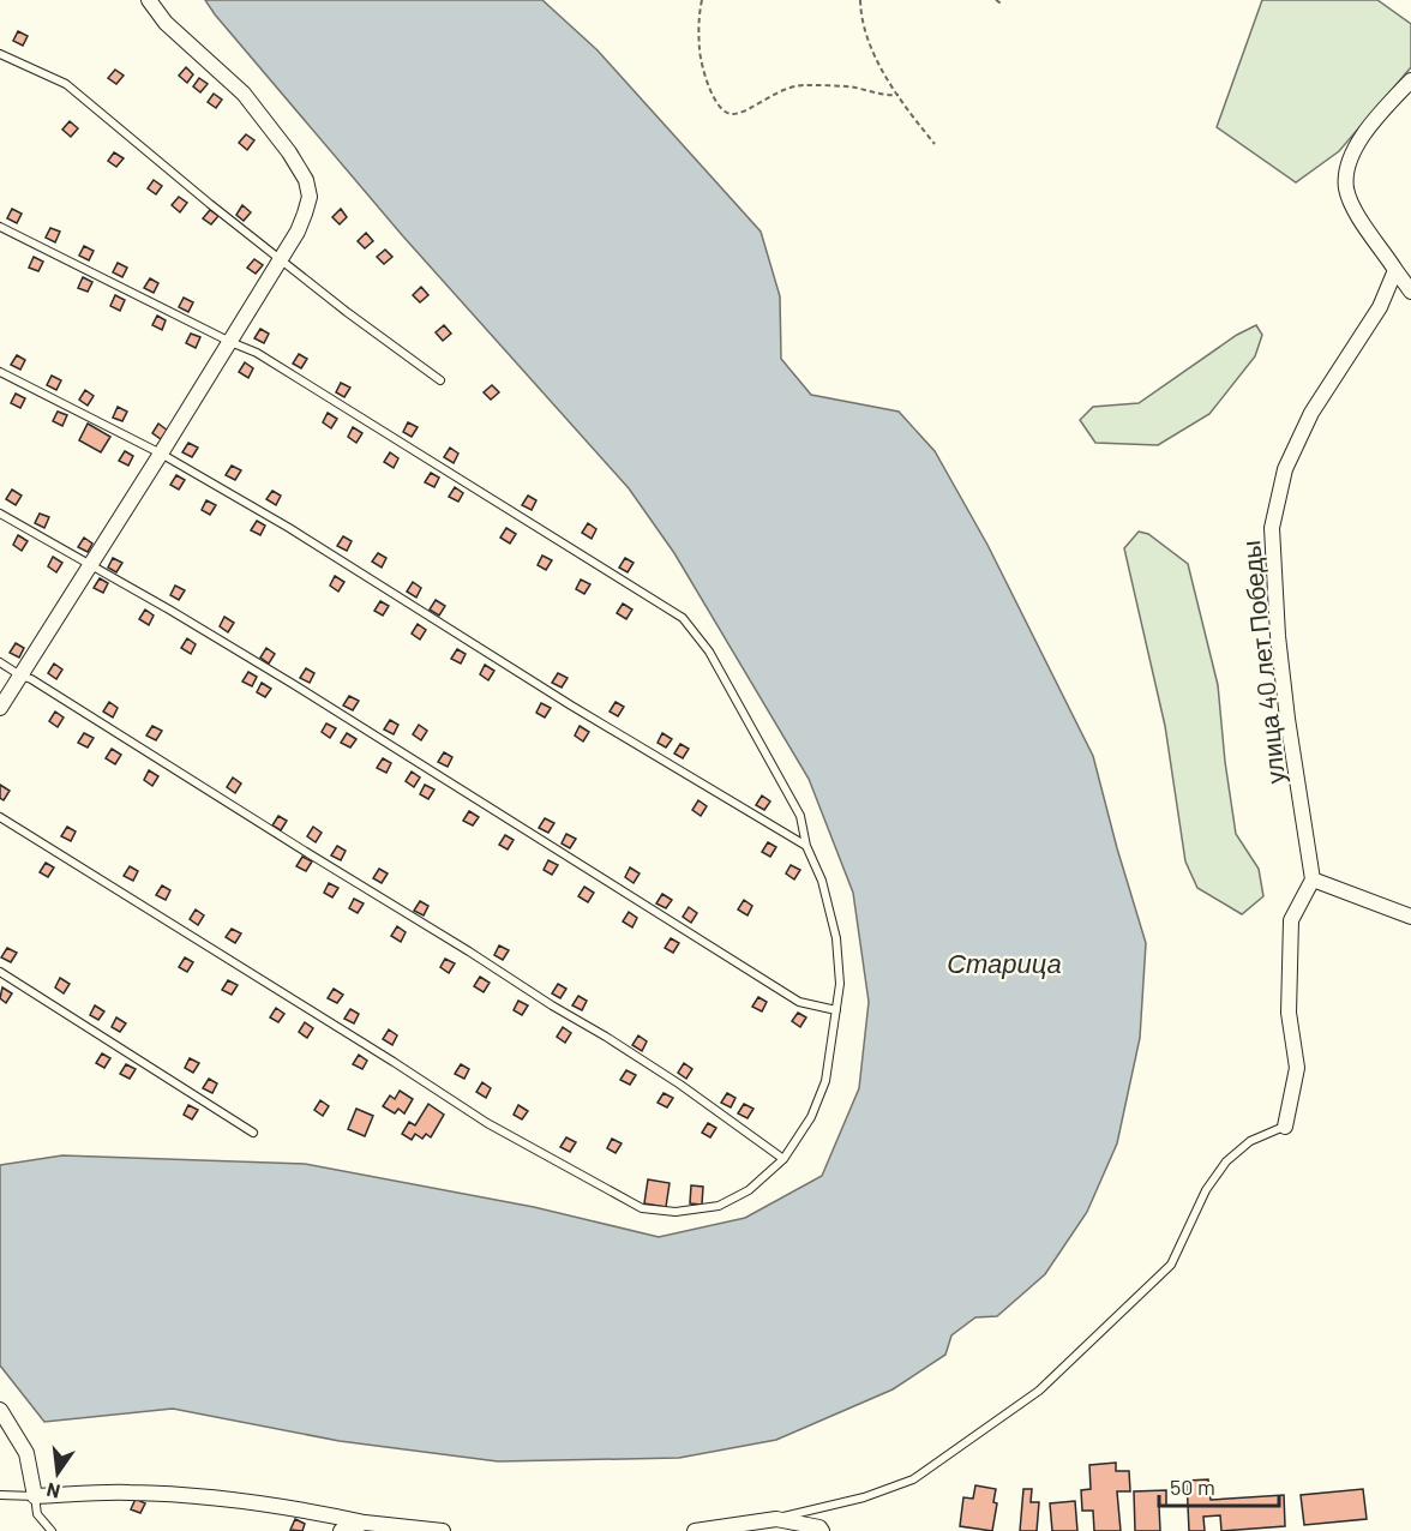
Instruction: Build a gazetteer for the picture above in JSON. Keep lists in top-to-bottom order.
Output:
{
  "streets": {
    "street": ["улица 40 лет Победы"]
  },
  "water": ["Старица"],
  "scale_bar": "50 m",
  "north": "bottom"
}
